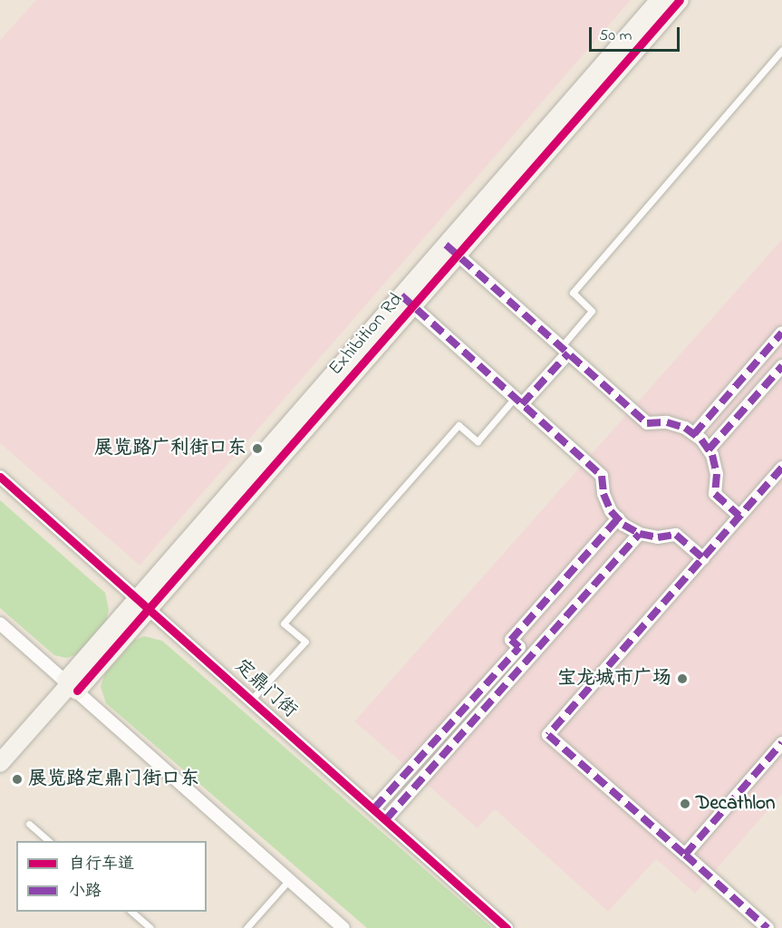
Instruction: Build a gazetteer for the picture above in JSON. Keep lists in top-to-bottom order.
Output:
{
  "streets": {
    "street": ["Exhibition Rd", "定鼎门街"]
  },
  "crossings": [
    ["Exhibition Rd", "定鼎门街"]
  ],
  "places": [
    "展览路广利街口东",
    "宝龙城市广场",
    "展览路定鼎门街口东",
    "Decathlon"
  ],
  "legend": ["自行车道", "小路"],
  "scale_bar": "50 m"
}
